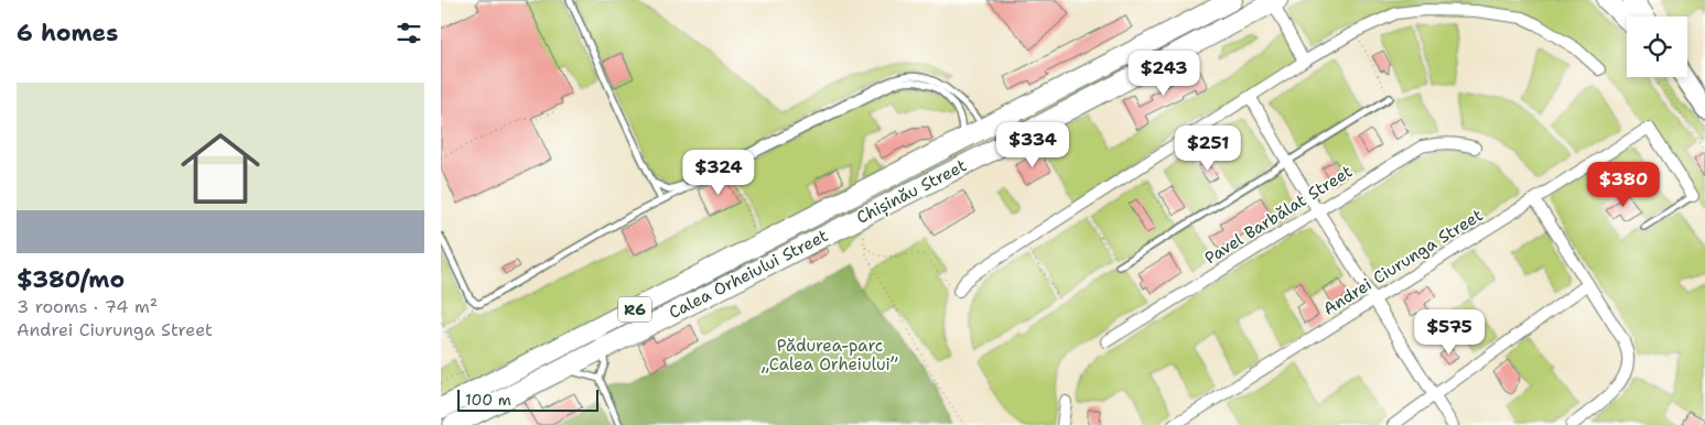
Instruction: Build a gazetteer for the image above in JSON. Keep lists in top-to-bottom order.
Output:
{
  "streets": {
    "highway": ["Chișinău Street", "Calea Orheiului Street", "R6"],
    "street": ["Pavel Barbălat Street", "Andrei Ciurunga Street"]
  },
  "crossings": [
    ["Chișinău Street", "Calea Orheiului Street"],
    ["Chișinău Street", "R6"]
  ],
  "parks": ["Pădurea-parc „Calea Orheiului”"],
  "scale_bar": "100 m",
  "page": {
    "heading": "6 homes",
    "price": [
      "$243",
      "$334",
      "$251",
      "$324",
      "$380",
      "$575"
    ],
    "list": [
      {
        "name": "$380/mo",
        "note": "3 rooms · 74 m² · Andrei Ciurunga Street"
      }
    ],
    "scale": "100 m"
  }
}
